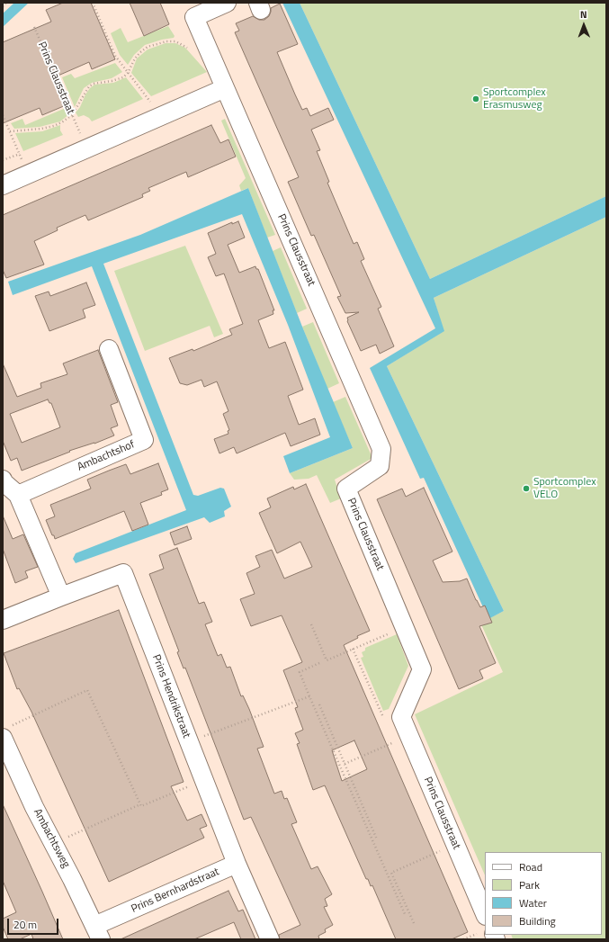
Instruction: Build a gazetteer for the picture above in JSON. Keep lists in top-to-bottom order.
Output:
{
  "streets": {
    "street": [
      "Prins Clausstraat",
      "Ambachtshof",
      "Prins Hendrikstraat",
      "Ambachtsweg",
      "Prins Bernhardstraat"
    ]
  },
  "crossings": [
    ["Prins Hendrikstraat", "Prins Bernhardstraat"],
    ["Ambachtsweg", "Prins Bernhardstraat"]
  ],
  "places": ["Sportcomplex Erasmusweg", "Sportcomplex VELO"],
  "legend": [
    "Road",
    "Park",
    "Water",
    "Building"
  ],
  "scale_bar": "20 m",
  "north": "top"
}
